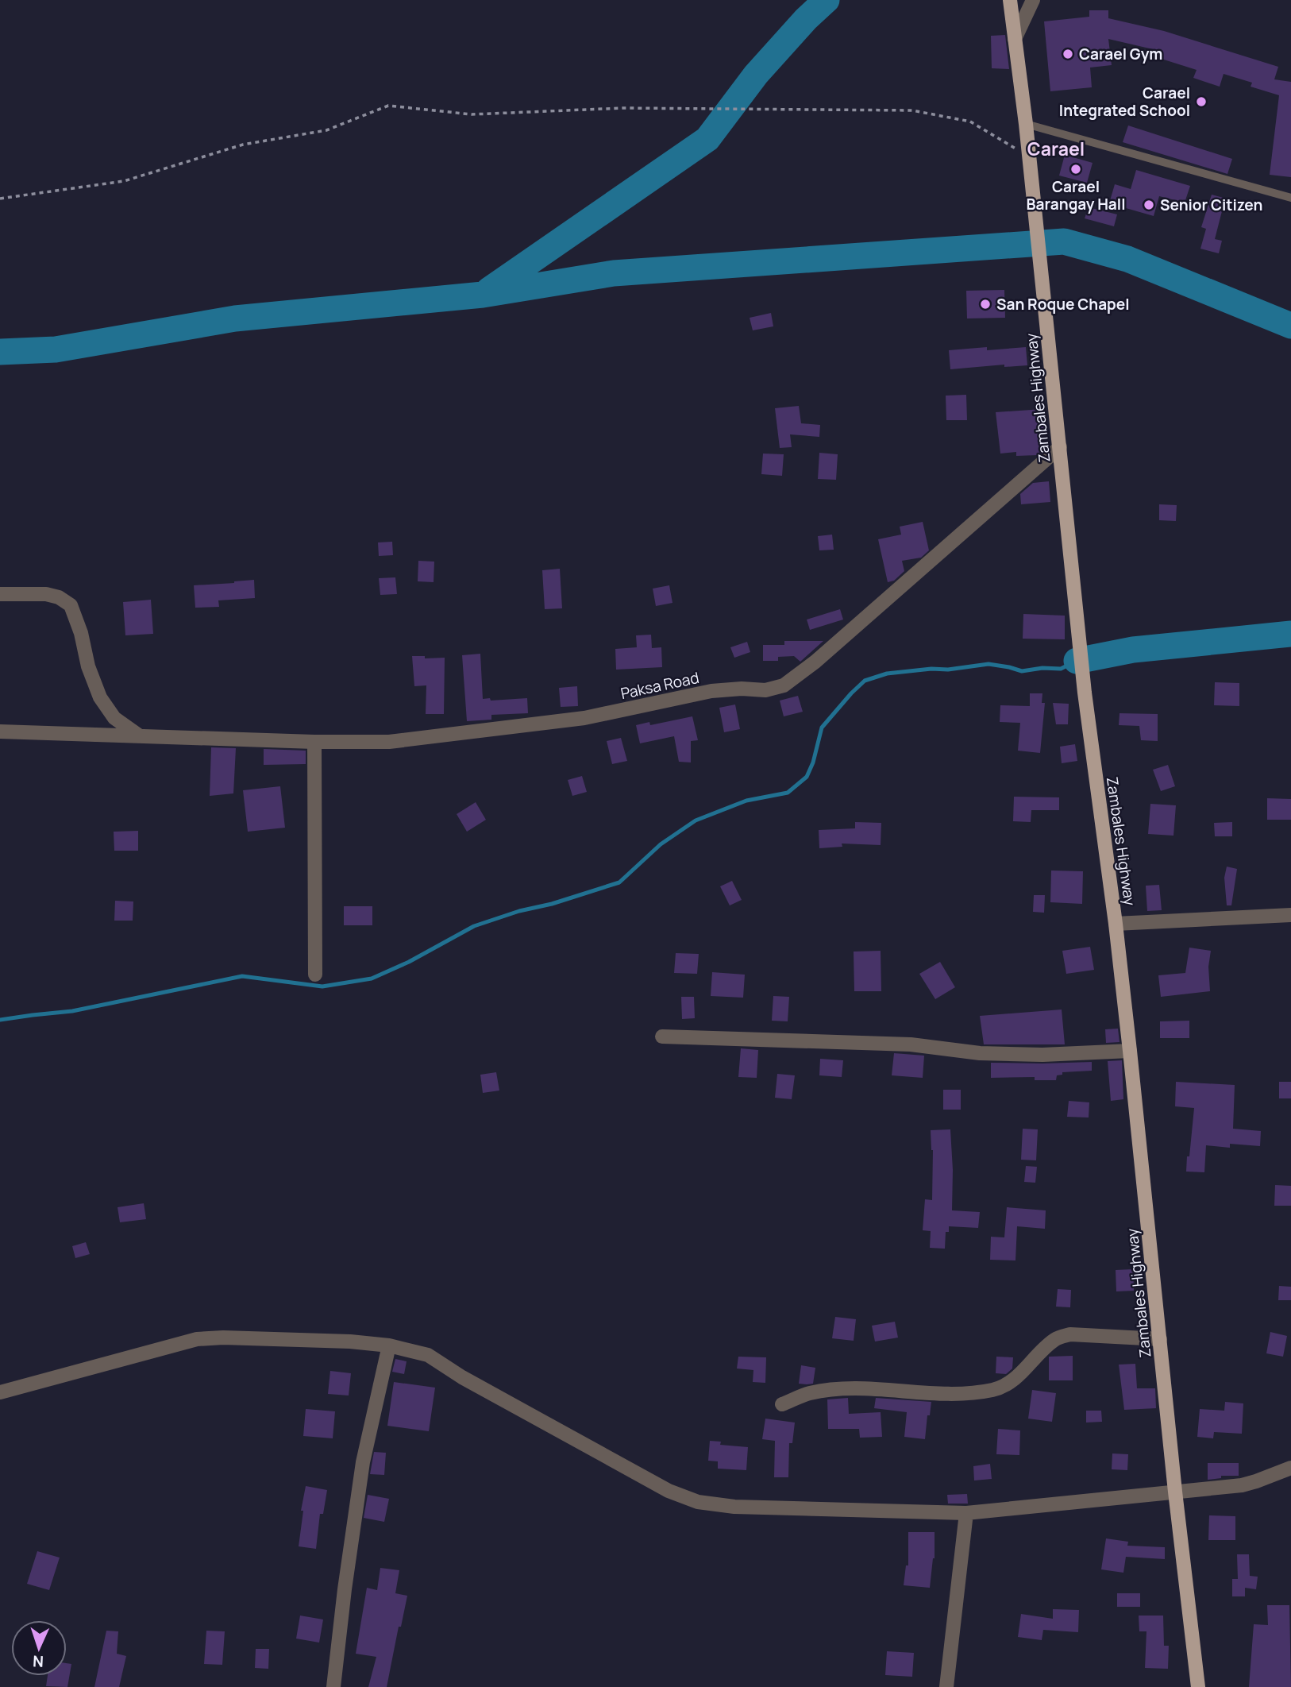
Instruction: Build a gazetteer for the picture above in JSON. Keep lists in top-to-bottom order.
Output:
{
  "streets": {
    "main road": ["Zambales Highway"],
    "street": ["Paksa Road"]
  },
  "crossings": [
    ["Zambales Highway", "Paksa Road"]
  ],
  "districts": ["Carael"],
  "places": [
    "Carael Gym",
    "Carael Integrated School",
    "Carael Barangay Hall",
    "Senior Citizen",
    "San Roque Chapel"
  ],
  "north": "bottom"
}
